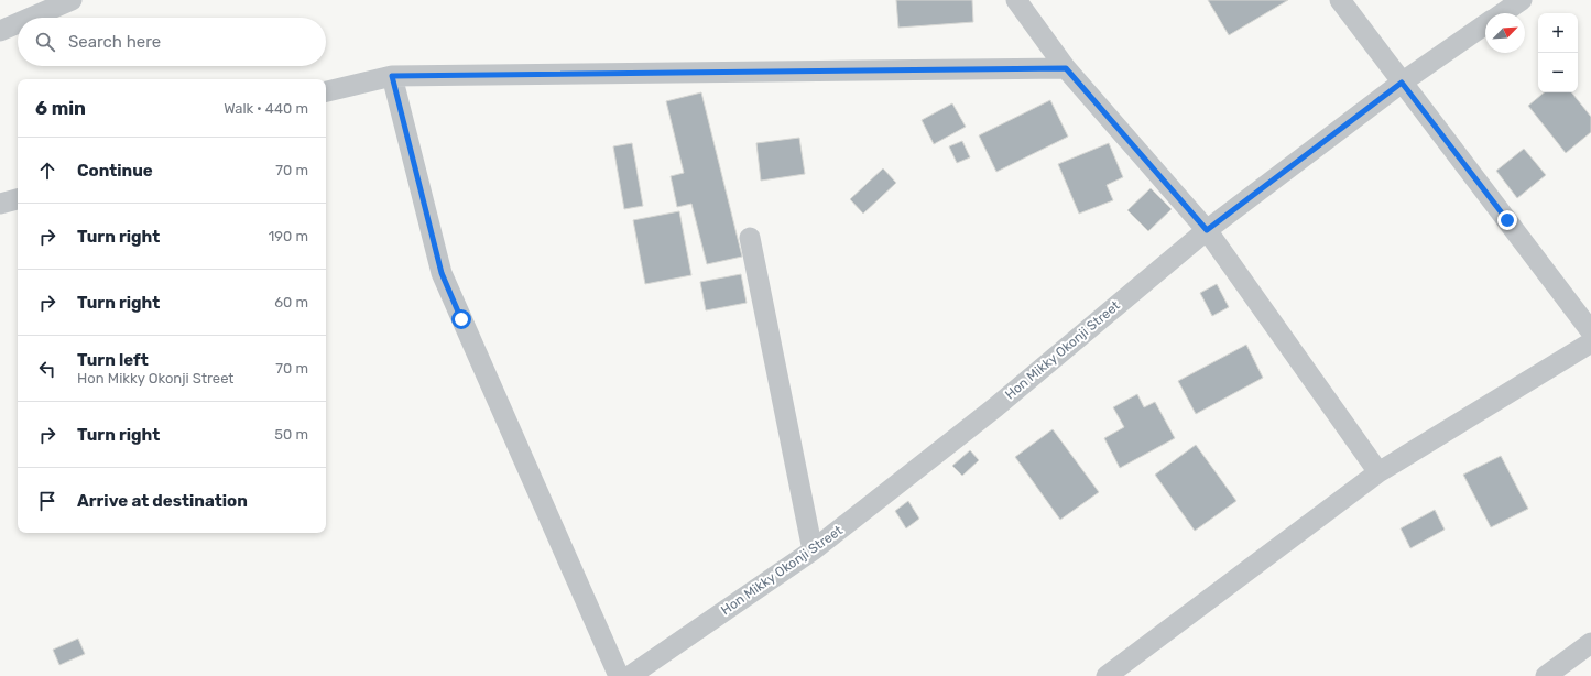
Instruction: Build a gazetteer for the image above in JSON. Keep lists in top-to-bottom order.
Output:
{
  "streets": {
    "street": ["Hon Mikky Okonji Street"]
  },
  "north": "top right",
  "page": {
    "map_buttons": ["+", "−"],
    "search": "Search here",
    "heading": ["6 min", "Walk · 440 m"],
    "list": [
      ["Continue", "70 m"],
      ["Turn right", "190 m"],
      ["Turn right", "60 m"],
      ["Turn left", "Hon Mikky Okonji Street", "70 m"],
      ["Turn right", "50 m"],
      "Arrive at destination"
    ]
  }
}
